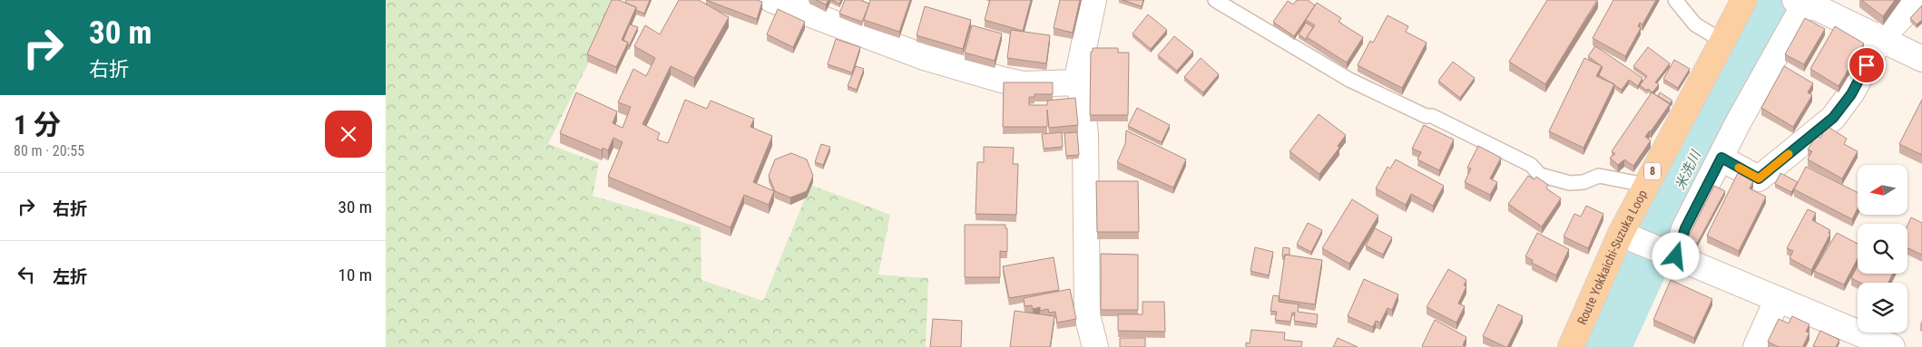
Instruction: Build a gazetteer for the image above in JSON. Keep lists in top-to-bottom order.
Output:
{
  "streets": {
    "main road": ["8", "Route Yokkaichi-Suzuka Loop"]
  },
  "water": ["米洗川"],
  "north": "left",
  "page": {
    "turn": ["30 m", "右折"],
    "heading": ["1 分", "80 m · 20:55"],
    "list": [
      {
        "name": "右折",
        "value": "30 m"
      },
      {
        "name": "左折",
        "value": "10 m"
      }
    ]
  }
}
